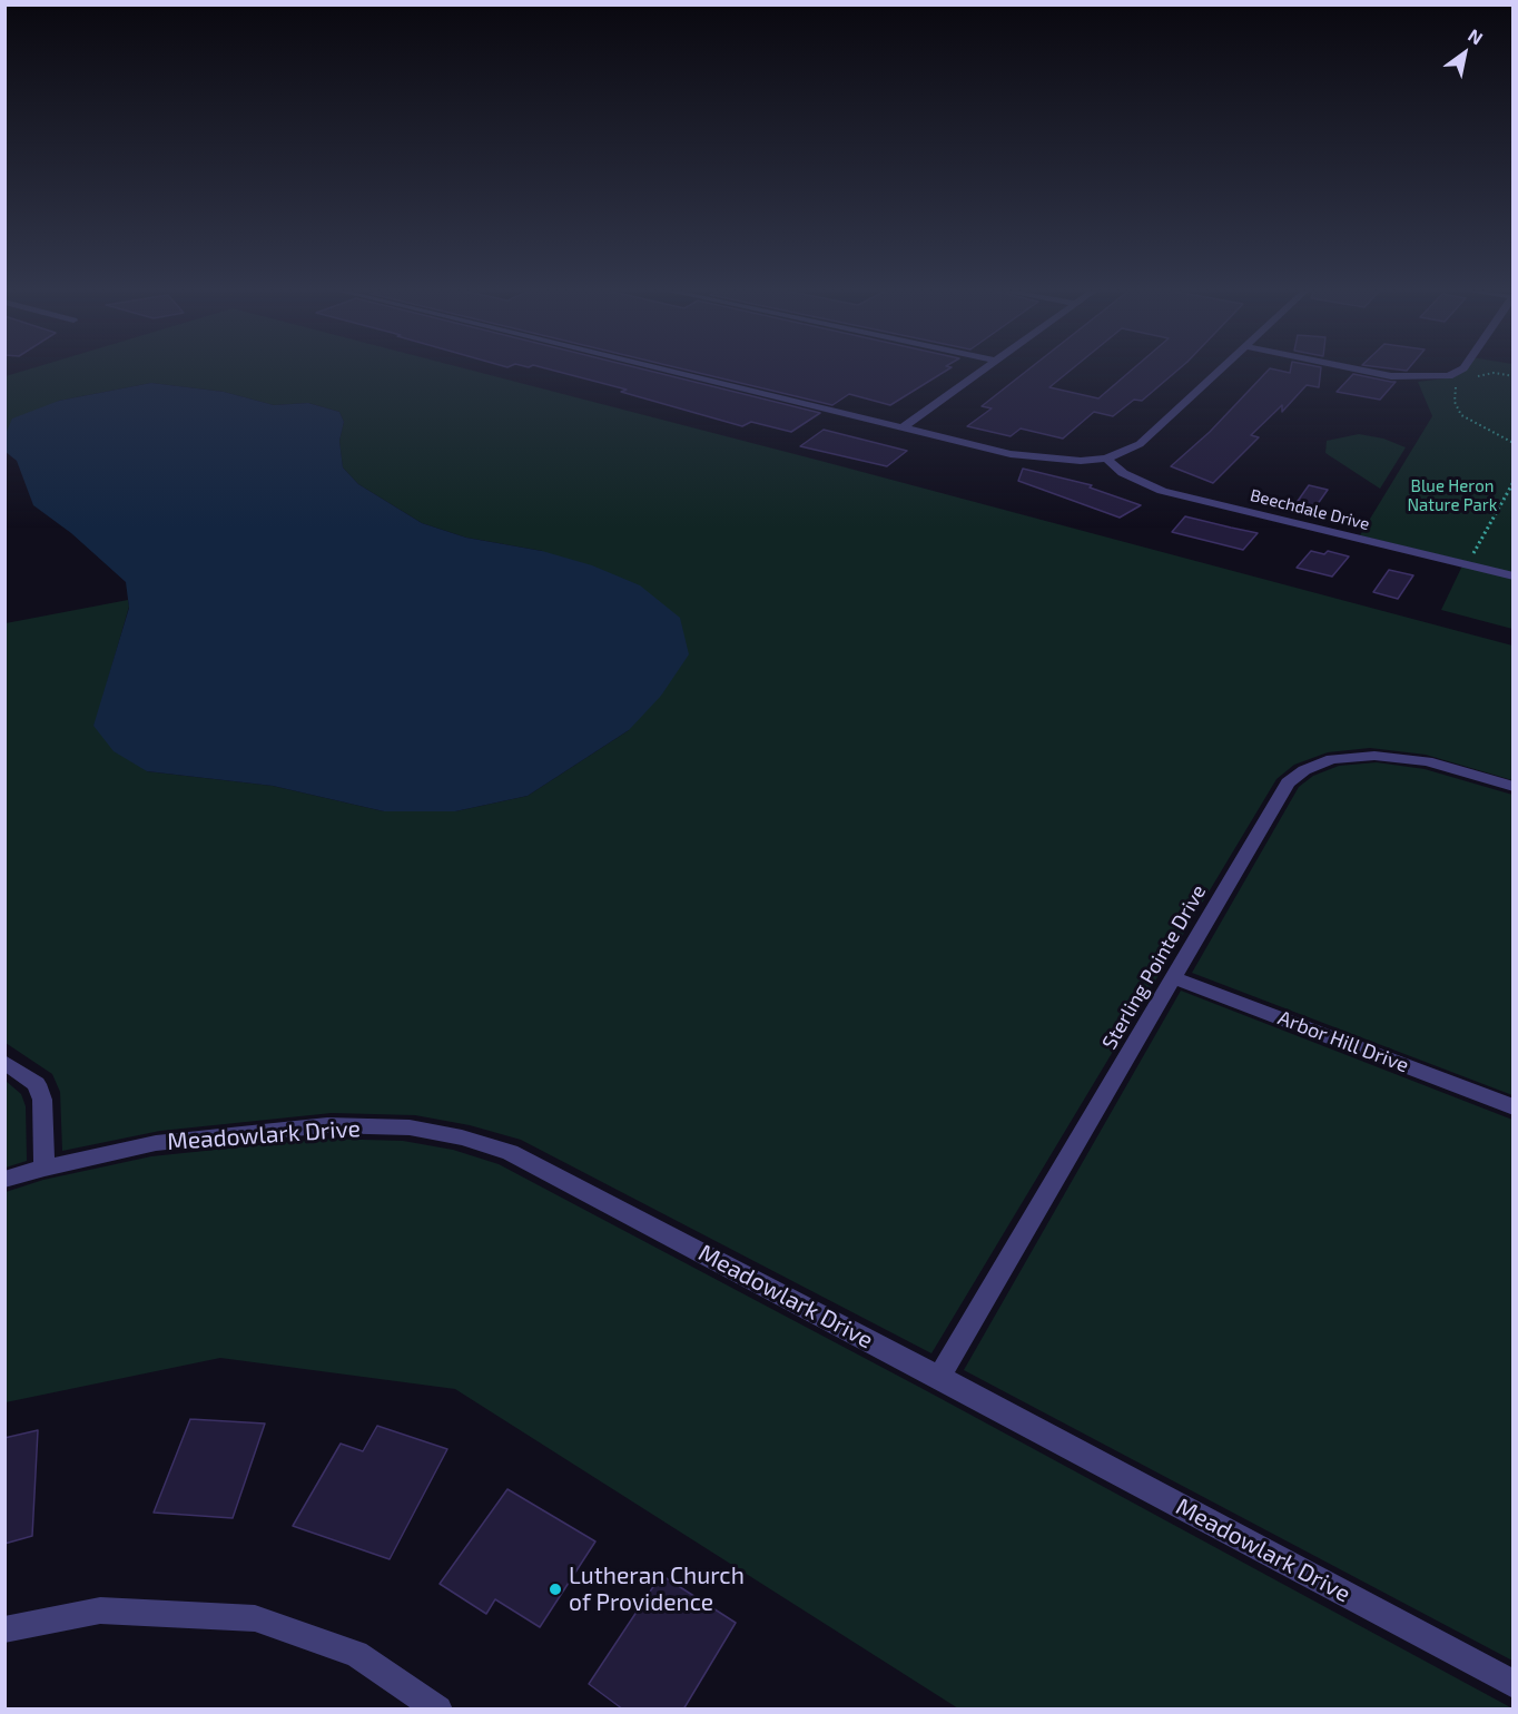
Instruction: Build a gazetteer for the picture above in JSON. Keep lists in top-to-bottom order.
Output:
{
  "streets": {
    "street": [
      "Beechdale Drive",
      "Sterling Pointe Drive",
      "Arbor Hill Drive",
      "Meadowlark Drive"
    ]
  },
  "crossings": [
    ["Sterling Pointe Drive", "Arbor Hill Drive"],
    ["Sterling Pointe Drive", "Meadowlark Drive"]
  ],
  "parks": ["Blue Heron Nature Park"],
  "places": ["Lutheran Church of Providence"],
  "north": "top right"
}
